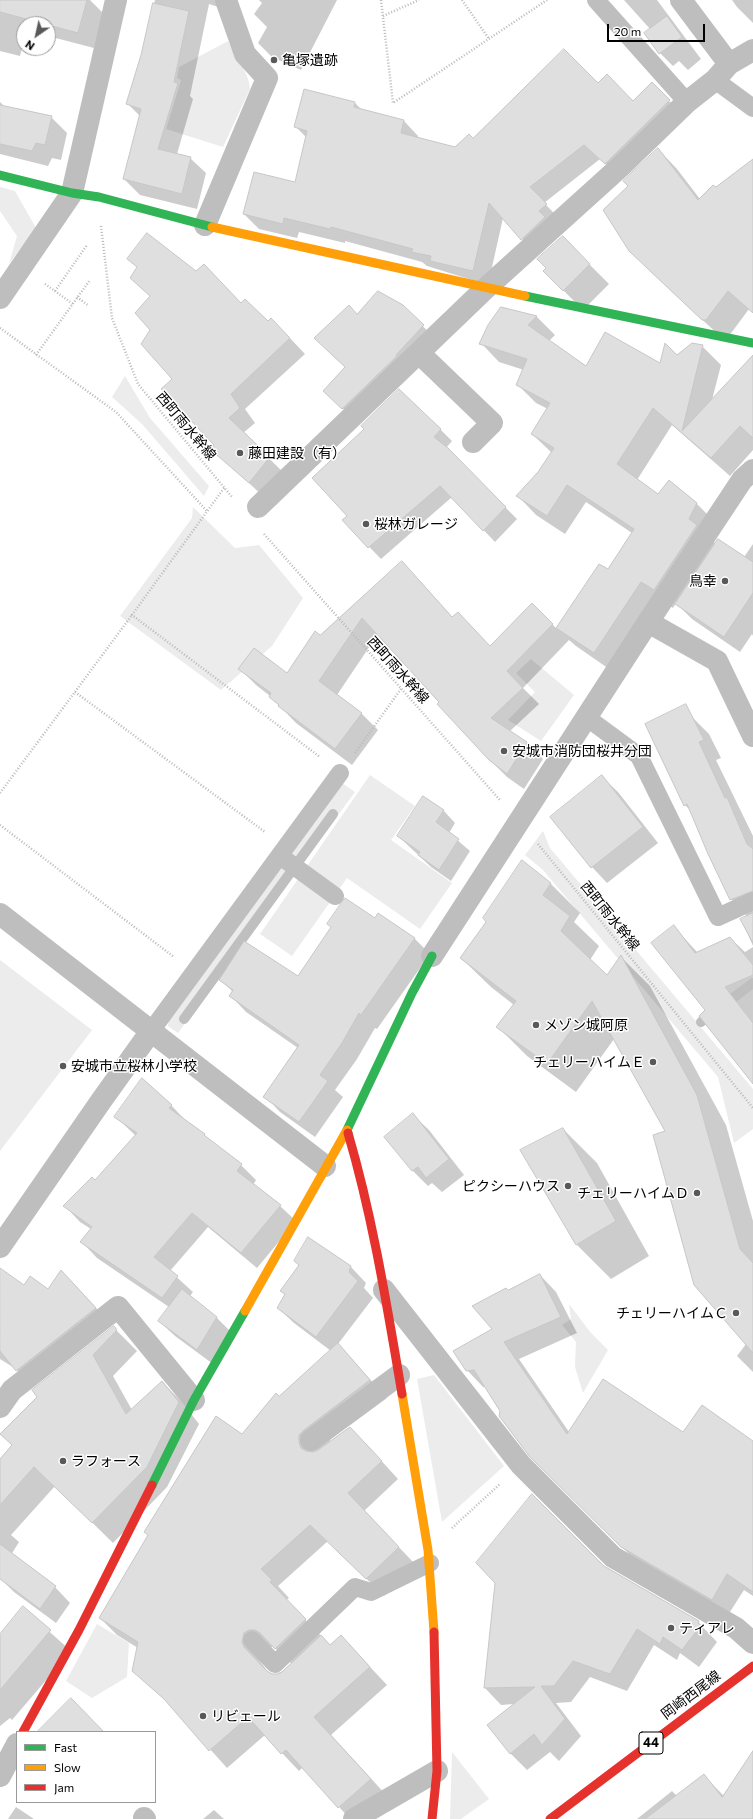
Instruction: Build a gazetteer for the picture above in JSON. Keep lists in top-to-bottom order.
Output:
{
  "streets": {
    "street": ["岡崎西尾線", "44"],
    "path": ["西町雨水幹線"]
  },
  "places": [
    "亀塚遺跡",
    "藤田建設（有）",
    "桜林ガレージ",
    "鳥幸",
    "安城市消防団桜井分団",
    "メゾン城阿原",
    "チェリーハイムＥ",
    "安城市立桜林小学校",
    "ピクシーハウス",
    "チェリーハイムＤ",
    "チェリーハイムＣ",
    "ラフォース",
    "ティアレ",
    "リビェール"
  ],
  "legend": ["Fast", "Slow", "Jam"],
  "scale_bar": "20 m",
  "north": "bottom left"
}
